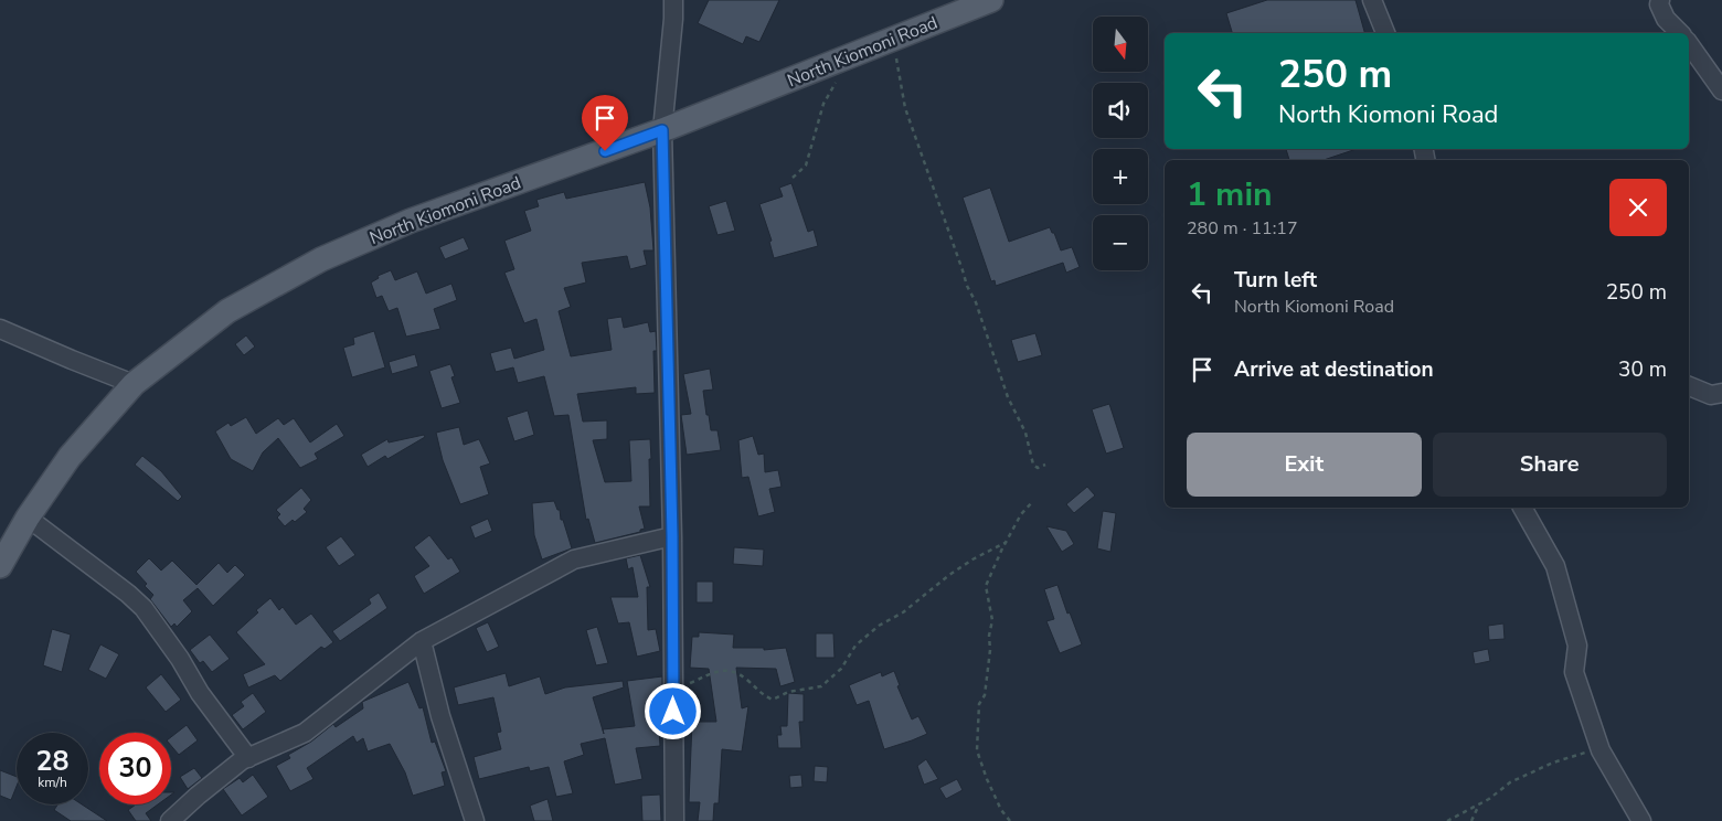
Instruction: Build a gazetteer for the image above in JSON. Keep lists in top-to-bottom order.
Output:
{
  "streets": {
    "main road": ["North Kiomoni Road"]
  },
  "north": "bottom",
  "page": {
    "map_buttons": ["+", "−"],
    "turn": ["250 m", "North Kiomoni Road"],
    "heading": ["1 min", "280 m · 11:17"],
    "list": [
      {
        "name": "Turn left",
        "note": "North Kiomoni Road",
        "value": "250 m"
      },
      {
        "name": "Arrive at destination",
        "value": "30 m"
      }
    ],
    "buttons": ["Exit", "Share"],
    "speed": "28 km/h",
    "limit": "30"
  }
}
